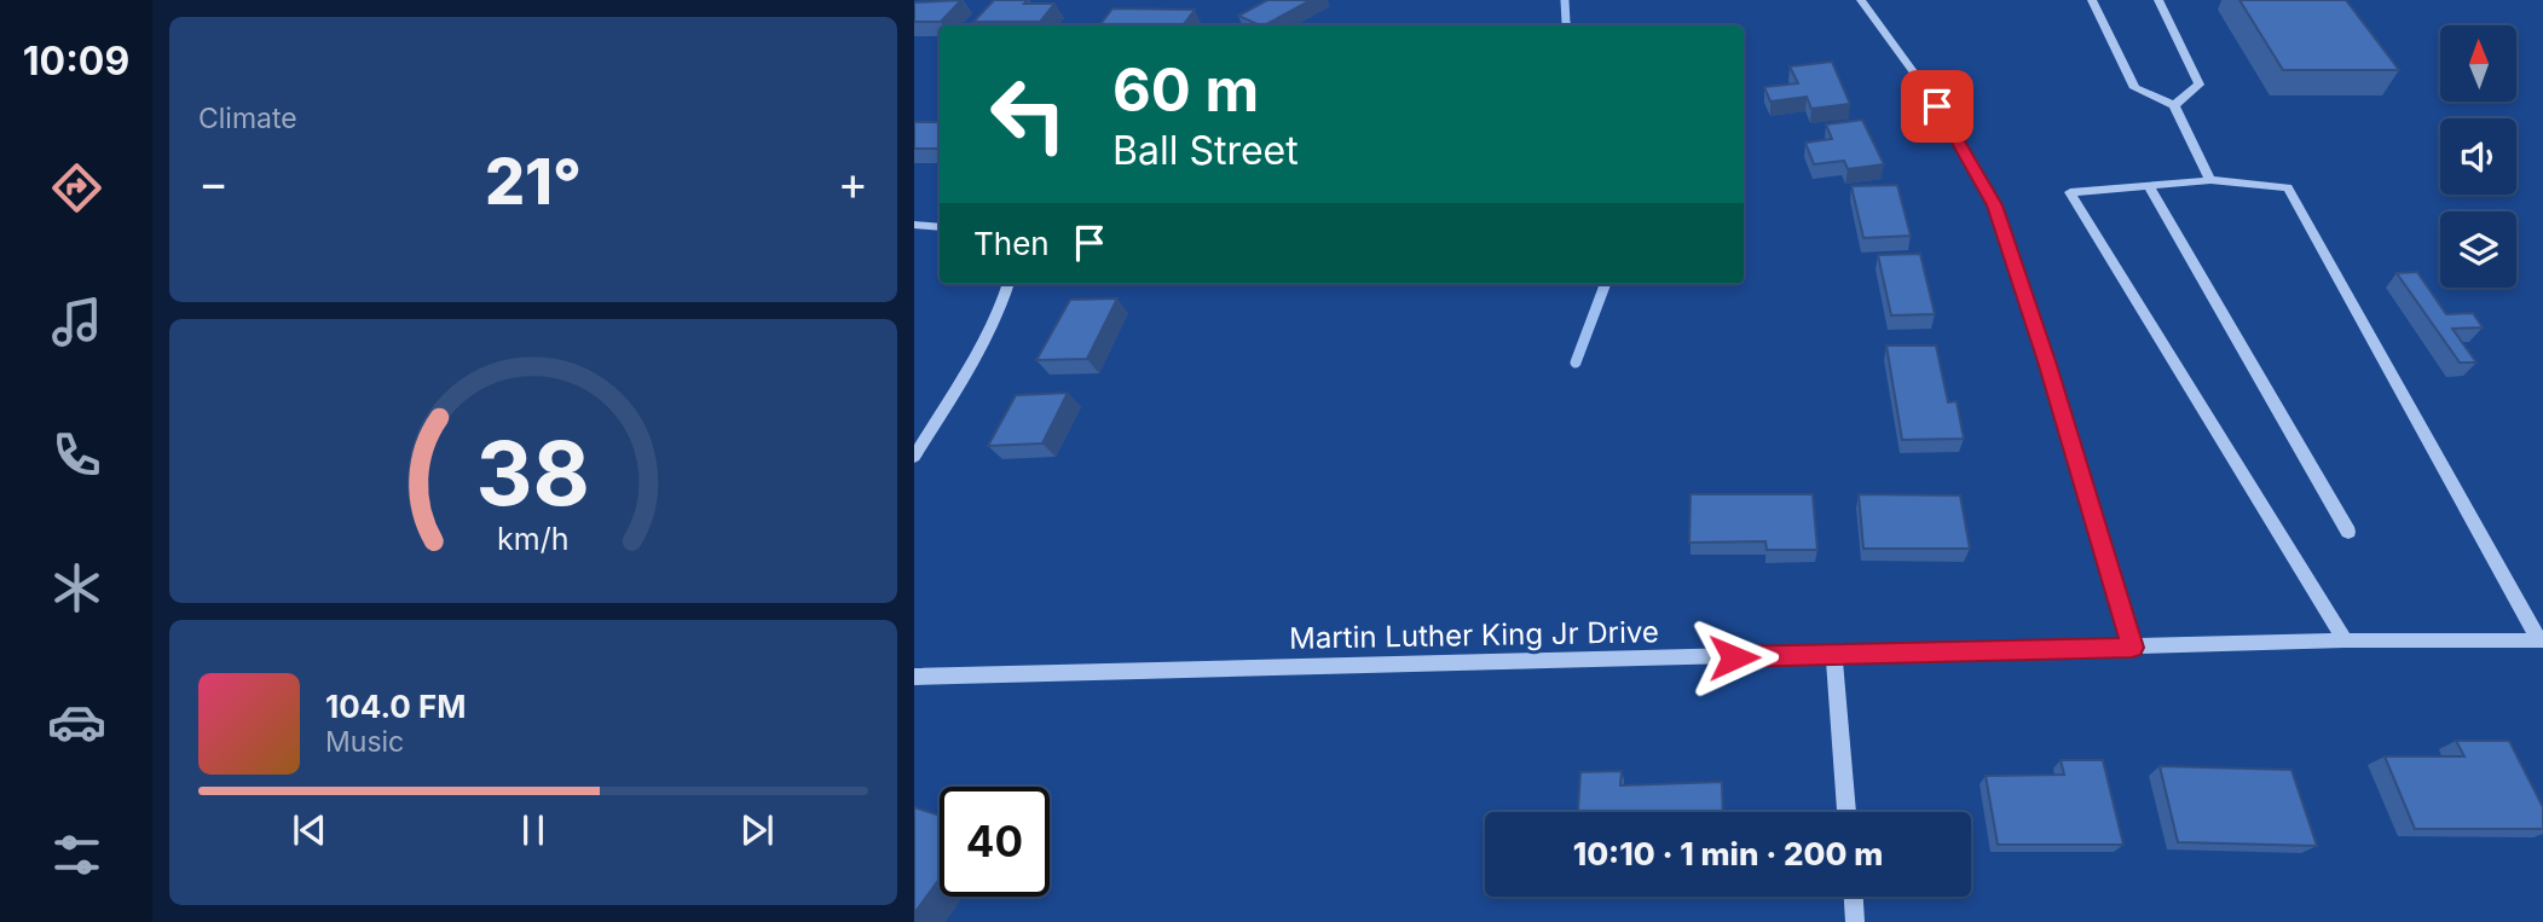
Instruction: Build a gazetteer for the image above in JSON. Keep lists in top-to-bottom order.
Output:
{
  "streets": {
    "street": ["Martin Luther King Jr Drive"]
  },
  "north": "top",
  "page": {
    "tabs": "10:09",
    "tile": "Climate",
    "turn": ["60 m", "Ball Street"],
    "heat": ["−", "21°", "+"],
    "then": "Then",
    "song": ["104.0 FM", "Music"],
    "limit": "40",
    "trip": "10:10 · 1 min · 200 m",
    "gauge": ["38", "km/h"]
  }
}
